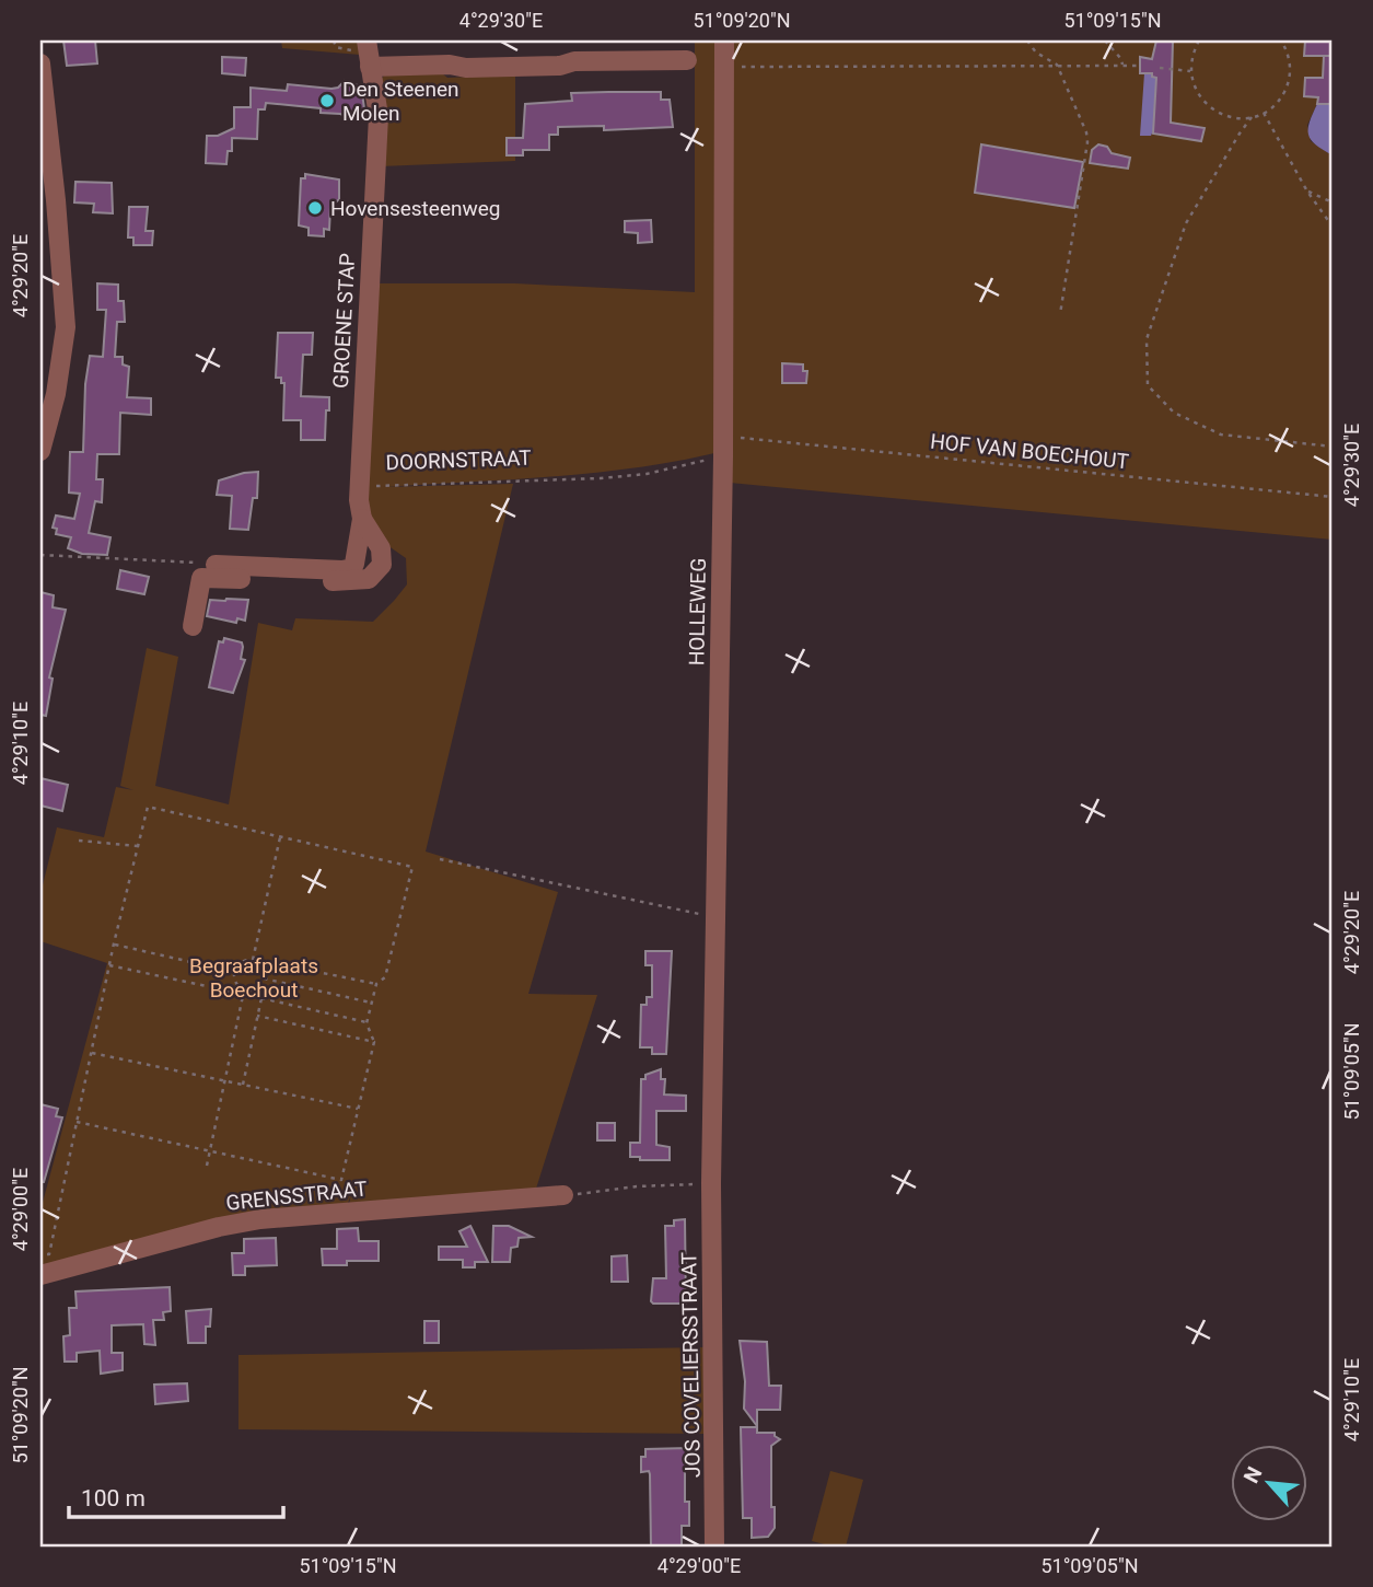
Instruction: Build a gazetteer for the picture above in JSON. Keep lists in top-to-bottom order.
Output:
{
  "streets": {
    "street": [
      "GROENE STAP",
      "DOORNSTRAAT",
      "HOLLEWEG",
      "GRENSSTRAAT",
      "JOS COVELIERSSTRAAT"
    ],
    "path": ["HOF VAN BOECHOUT"]
  },
  "crossings": [
    ["GROENE STAP", "DOORNSTRAAT"],
    ["HOF VAN BOECHOUT", "DOORNSTRAAT"],
    ["HOF VAN BOECHOUT", "HOLLEWEG"],
    ["DOORNSTRAAT", "HOLLEWEG"],
    ["HOLLEWEG", "JOS COVELIERSSTRAAT"]
  ],
  "parks": ["Begraafplaats Boechout"],
  "places": ["Den Steenen Molen", "Hovensesteenweg"],
  "scale_bar": "100 m",
  "north": "top left",
  "coordinates": [
    "4°29'30\"E",
    "51°09'20\"N",
    "51°09'15\"N",
    "4°29'20\"E",
    "4°29'10\"E",
    "51°09'05\"N",
    "4°29'00\"E"
  ]
}
